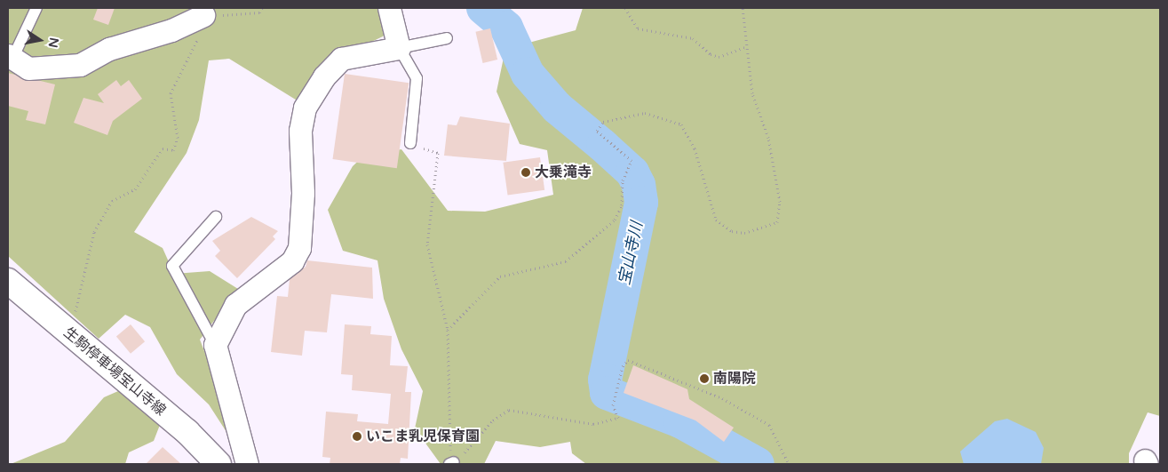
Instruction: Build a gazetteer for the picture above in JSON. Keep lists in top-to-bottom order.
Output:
{
  "streets": {
    "main road": ["生駒停車場宝山寺線"]
  },
  "water": ["宝山寺川"],
  "places": ["大乗滝寺", "南陽院", "いこま乳児保育園"],
  "north": "right"
}
